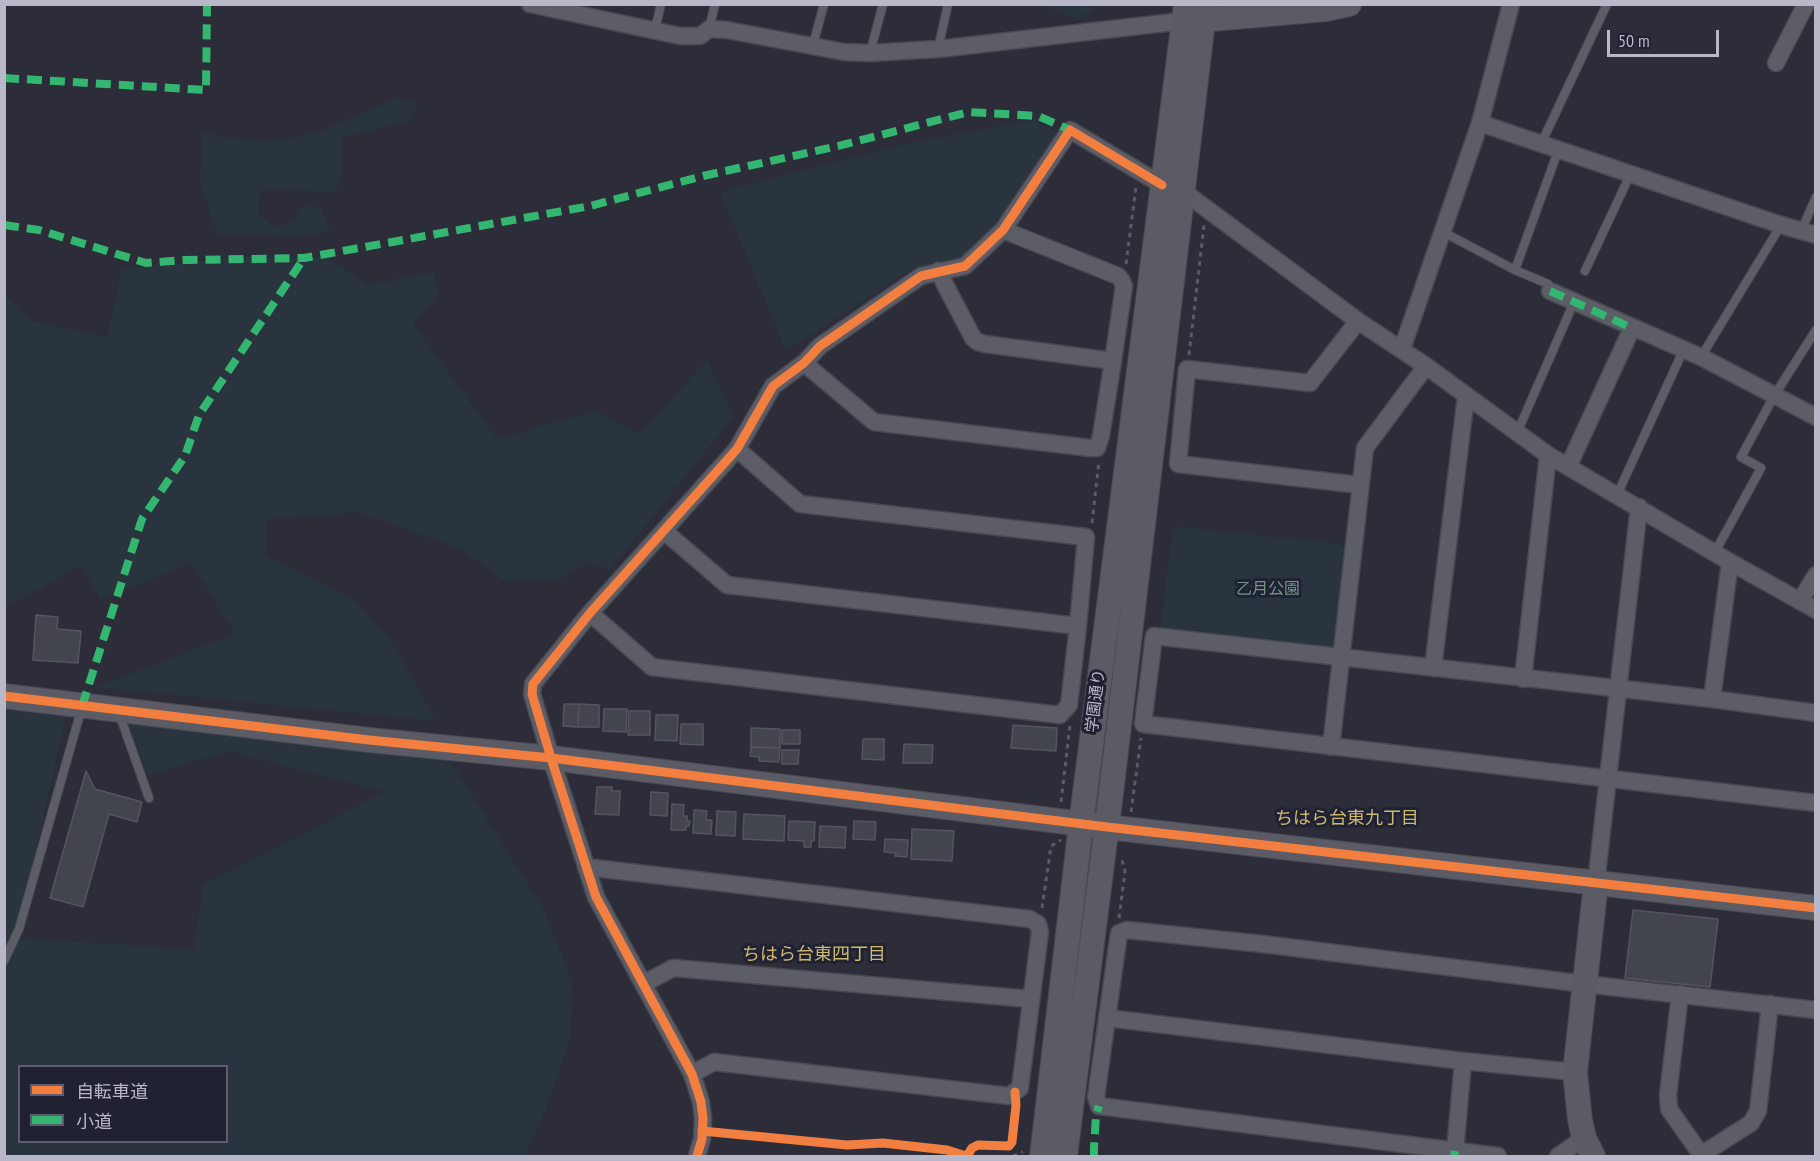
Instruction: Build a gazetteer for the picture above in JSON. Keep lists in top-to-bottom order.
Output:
{
  "streets": {
    "street": ["学園通り"]
  },
  "districts": ["ちはら台東九丁目", "ちはら台東四丁目"],
  "parks": ["乙月公園"],
  "legend": ["自転車道", "小道"],
  "scale_bar": "50 m"
}
